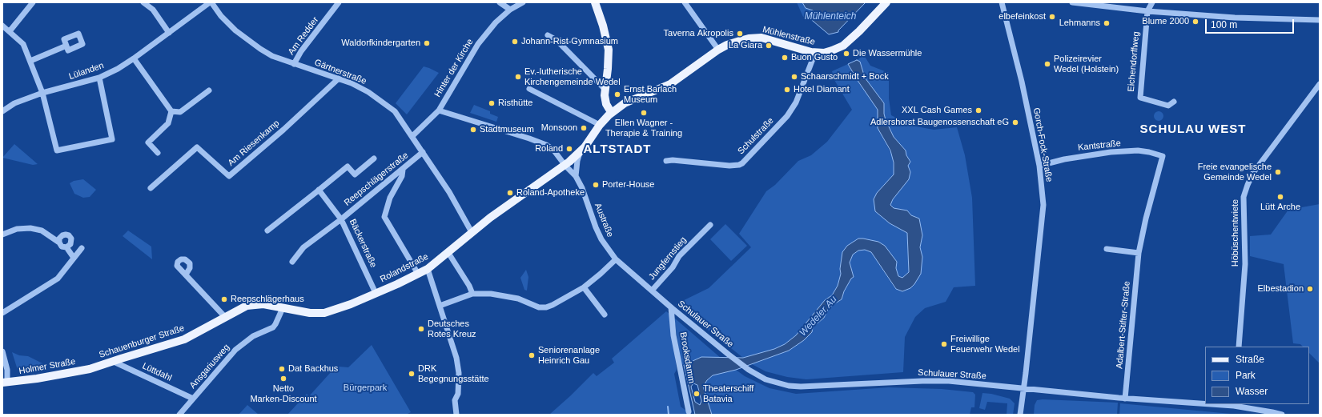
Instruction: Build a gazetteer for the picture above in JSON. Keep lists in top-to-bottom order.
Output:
{
  "streets": {
    "main road": [
      "Mühlenstraße",
      "Rolandstraße",
      "Schauenburger Straße",
      "Holmer Straße"
    ],
    "street": [
      "Am Redder",
      "Eichendorffweg",
      "Hinter der Kirche",
      "Lülanden",
      "Gärtnerstraße",
      "Schulstraße",
      "Am Riesenkamp",
      "Gorch-Fock-Straße",
      "Kantstraße",
      "Reepschlägerstraße",
      "Austraße",
      "Höbüschentwiete",
      "Bäckerstraße",
      "Jungfernstieg",
      "Schulauer Straße",
      "Adalbert-Stifter-Straße",
      "Brooksdamm",
      "Ansgariusweg",
      "Lüttdahl"
    ]
  },
  "crossings": [
    ["Am Redder", "Gärtnerstraße"],
    ["Mühlenstraße", "Schulstraße"],
    ["Mühlenstraße", "Rolandstraße"],
    ["Hinter der Kirche", "Gärtnerstraße"],
    ["Hinter der Kirche", "Austraße"],
    ["Lülanden", "Gärtnerstraße"],
    ["Gärtnerstraße", "Am Riesenkamp"],
    ["Gärtnerstraße", "Reepschlägerstraße"],
    ["Gärtnerstraße", "Rolandstraße"],
    ["Gorch-Fock-Straße", "Kantstraße"],
    ["Gorch-Fock-Straße", "Schulauer Straße"],
    ["Kantstraße", "Adalbert-Stifter-Straße"],
    ["Reepschlägerstraße", "Bäckerstraße"],
    ["Austraße", "Jungfernstieg"],
    ["Austraße", "Rolandstraße"],
    ["Austraße", "Schulauer Straße"],
    ["Bäckerstraße", "Rolandstraße"],
    ["Jungfernstieg", "Schulauer Straße"],
    ["Rolandstraße", "Schauenburger Straße"],
    ["Rolandstraße", "Ansgariusweg"],
    ["Schulauer Straße", "Adalbert-Stifter-Straße"],
    ["Schulauer Straße", "Brooksdamm"],
    ["Schauenburger Straße", "Holmer Straße"],
    ["Schauenburger Straße", "Lüttdahl"],
    ["Ansgariusweg", "Lüttdahl"]
  ],
  "districts": ["SCHULAU WEST", "ALTSTADT"],
  "water": ["Mühlenteich", "Wedeler Au"],
  "parks": ["Bürgerpark"],
  "places": [
    "elbefeinkost",
    "Blume 2000",
    "Lehmanns",
    "Taverna Akropolis",
    "Johann-Rist-Gymnasium",
    "Waldorfkindergarten",
    "La Giara",
    "Die Wassermühle",
    "Buon Gusto",
    "Polizeirevier Wedel (Holstein)",
    "Ev.-lutherische Kirchengemeinde Wedel",
    "Schaarschmidt + Bock",
    "Hotel Diamant",
    "Ernst Barlach Museum",
    "Risthütte",
    "XXL Cash Games",
    "Ellen Wagner - Therapie & Training",
    "Adlershorst Baugenossenschaft eG",
    "Monsoon",
    "Stadtmuseum",
    "Roland",
    "Freie evangelische Gemeinde Wedel",
    "Porter-House",
    "Roland-Apotheke",
    "Lütt Arche",
    "Elbestadion",
    "Reepschlägerhaus",
    "Deutsches Rotes Kreuz",
    "Freiwillige Feuerwehr Wedel",
    "Seniorenanlage Heinrich Gau",
    "Dat Backhus",
    "DRK Begegnungsstätte",
    "Netto Marken-Discount",
    "Theaterschiff Batavia"
  ],
  "legend": ["Straße", "Park", "Wasser"],
  "scale_bar": "100 m"
}
